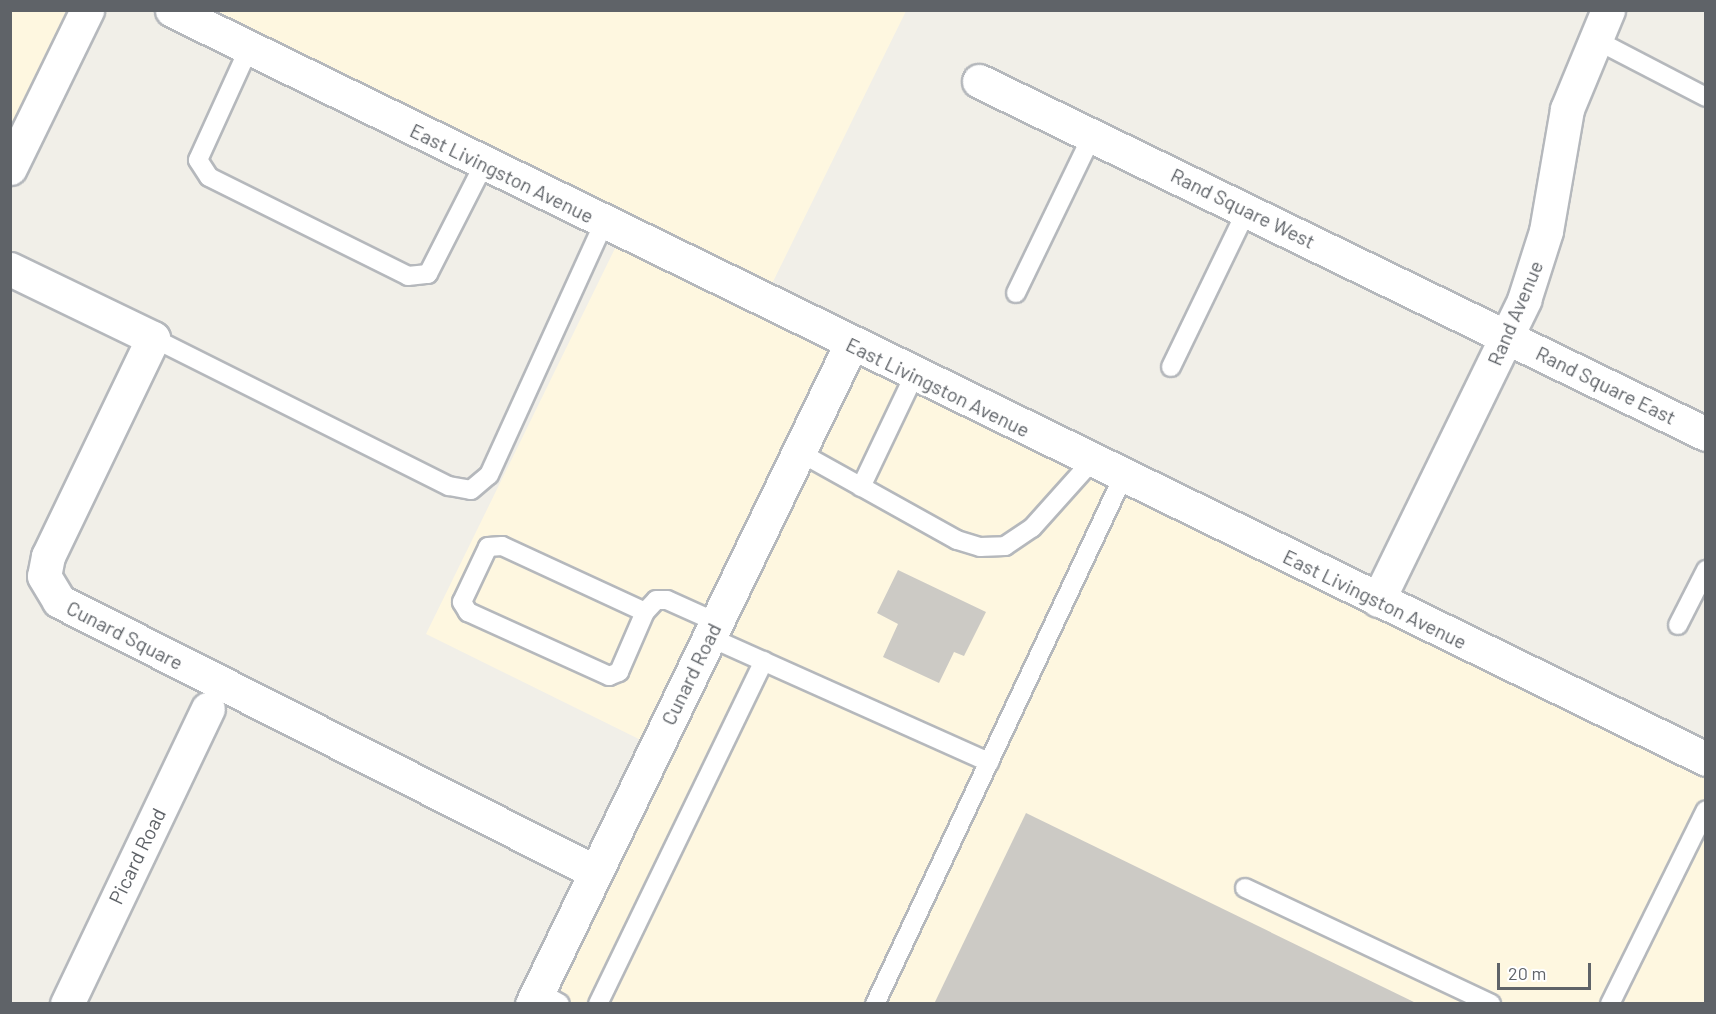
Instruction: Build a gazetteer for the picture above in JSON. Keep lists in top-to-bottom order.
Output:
{
  "streets": {
    "street": [
      "East Livingston Avenue",
      "Rand Square West",
      "Rand Avenue",
      "Rand Square East",
      "Cunard Square",
      "Cunard Road",
      "Picard Road"
    ]
  },
  "crossings": [
    ["East Livingston Avenue", "Rand Avenue"],
    ["East Livingston Avenue", "Cunard Road"],
    ["Rand Square West", "Rand Avenue"],
    ["Rand Square West", "Rand Square East"],
    ["Rand Avenue", "Rand Square East"],
    ["Cunard Square", "Cunard Road"]
  ],
  "scale_bar": "20 m"
}
